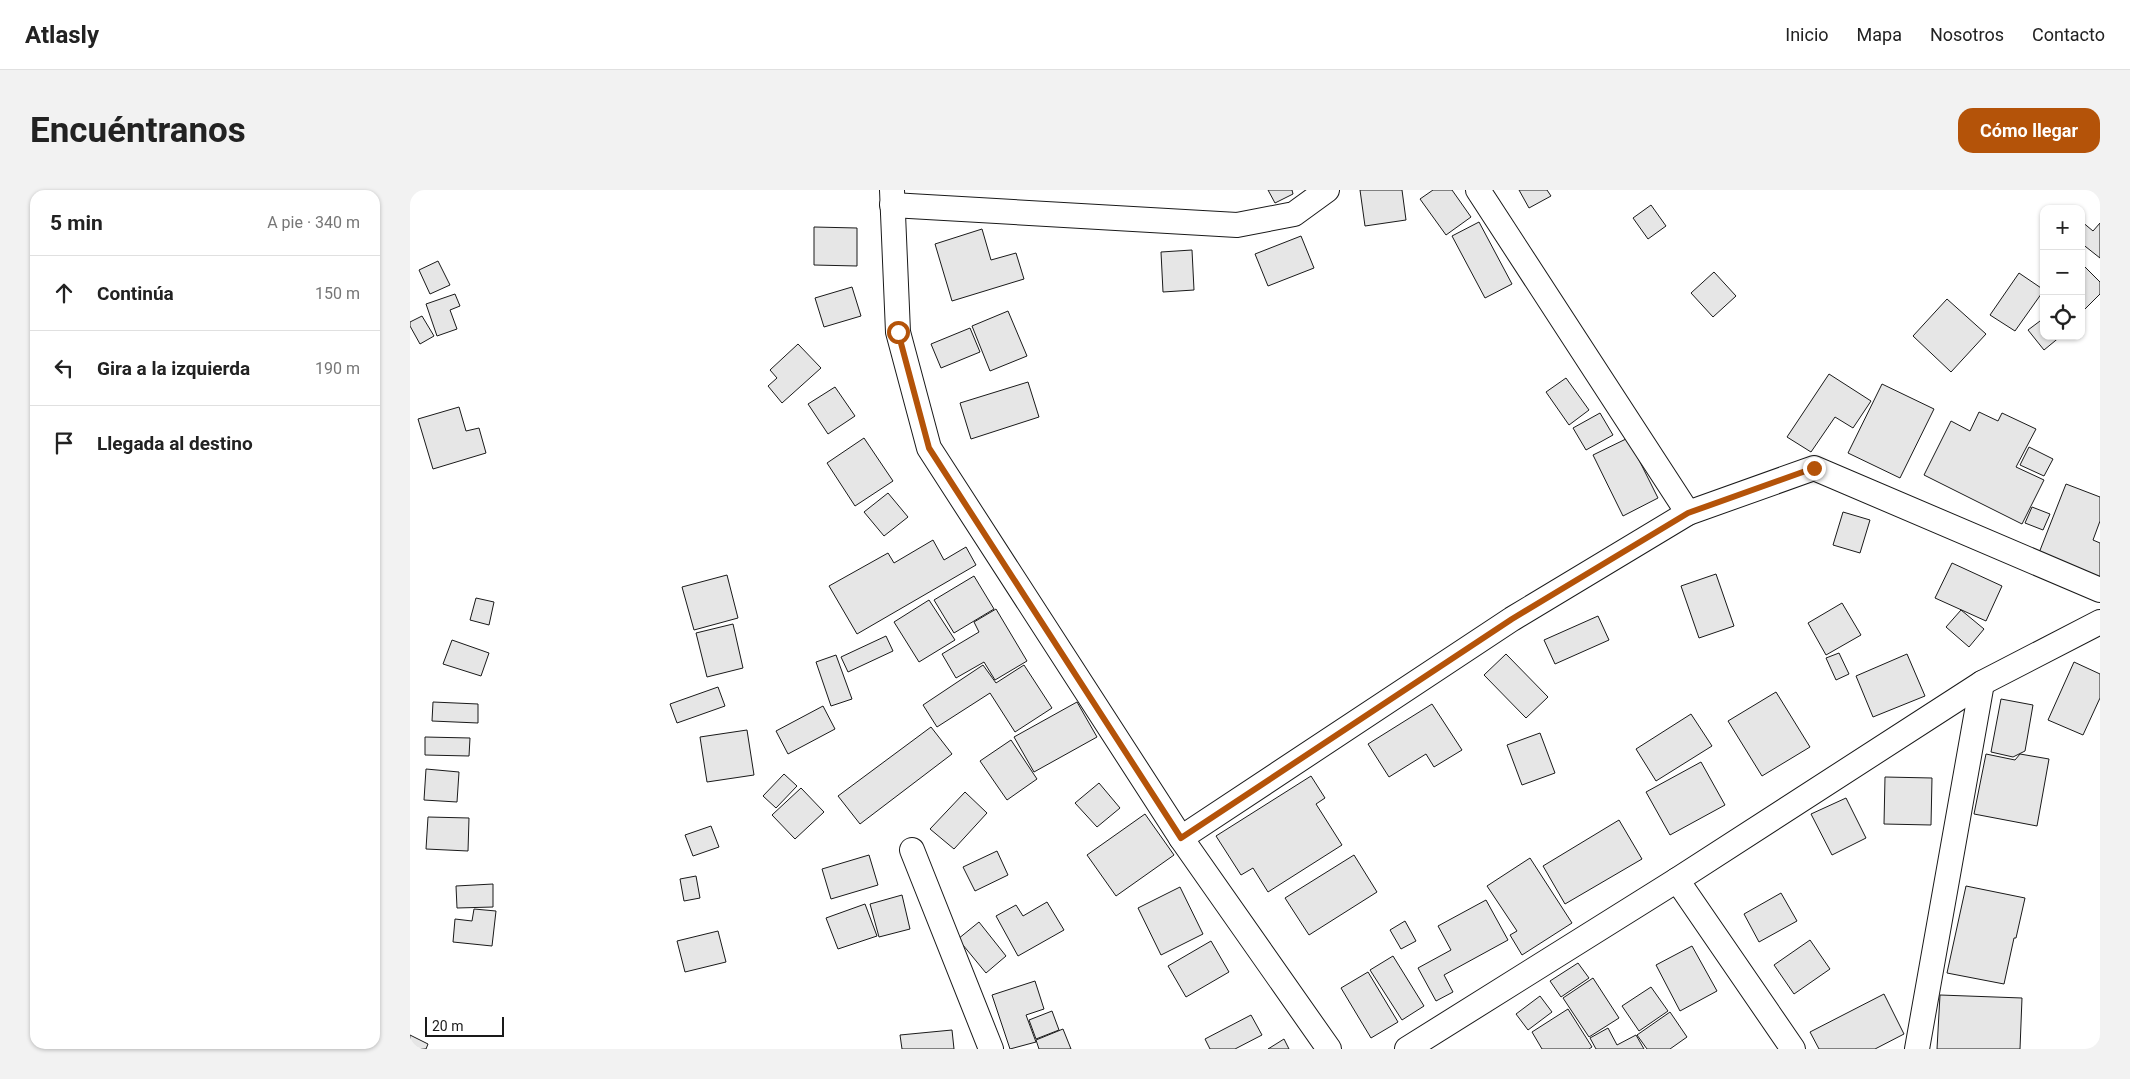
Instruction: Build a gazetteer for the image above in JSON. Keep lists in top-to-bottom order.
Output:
{
  "scale_bar": "20 m",
  "page": {
    "header": "Atlasly",
    "nav": [
      "Inicio",
      "Mapa",
      "Nosotros",
      "Contacto"
    ],
    "buttons": "Cómo llegar",
    "title": "Encuéntranos",
    "heading": ["5 min", "A pie · 340 m"],
    "map_buttons": ["+", "−"],
    "list": [
      ["Continúa", "150 m"],
      ["Gira a la izquierda", "190 m"],
      "Llegada al destino"
    ],
    "scale": "20 m"
  }
}
